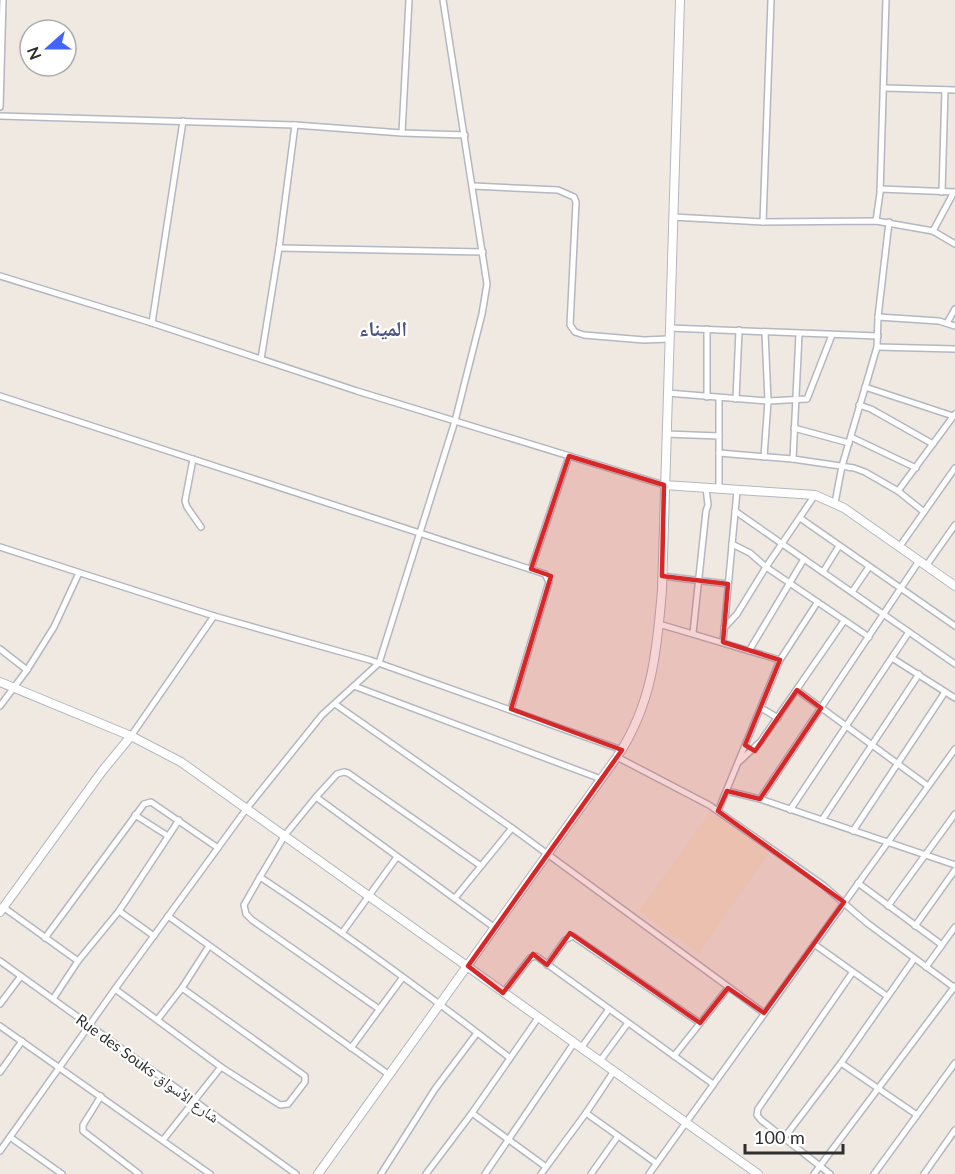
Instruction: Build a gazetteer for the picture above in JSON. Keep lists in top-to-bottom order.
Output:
{
  "streets": {
    "street": ["Rue des Souks شارع الأسواق"]
  },
  "districts": ["الميناء"],
  "scale_bar": "100 m",
  "north": "left"
}
